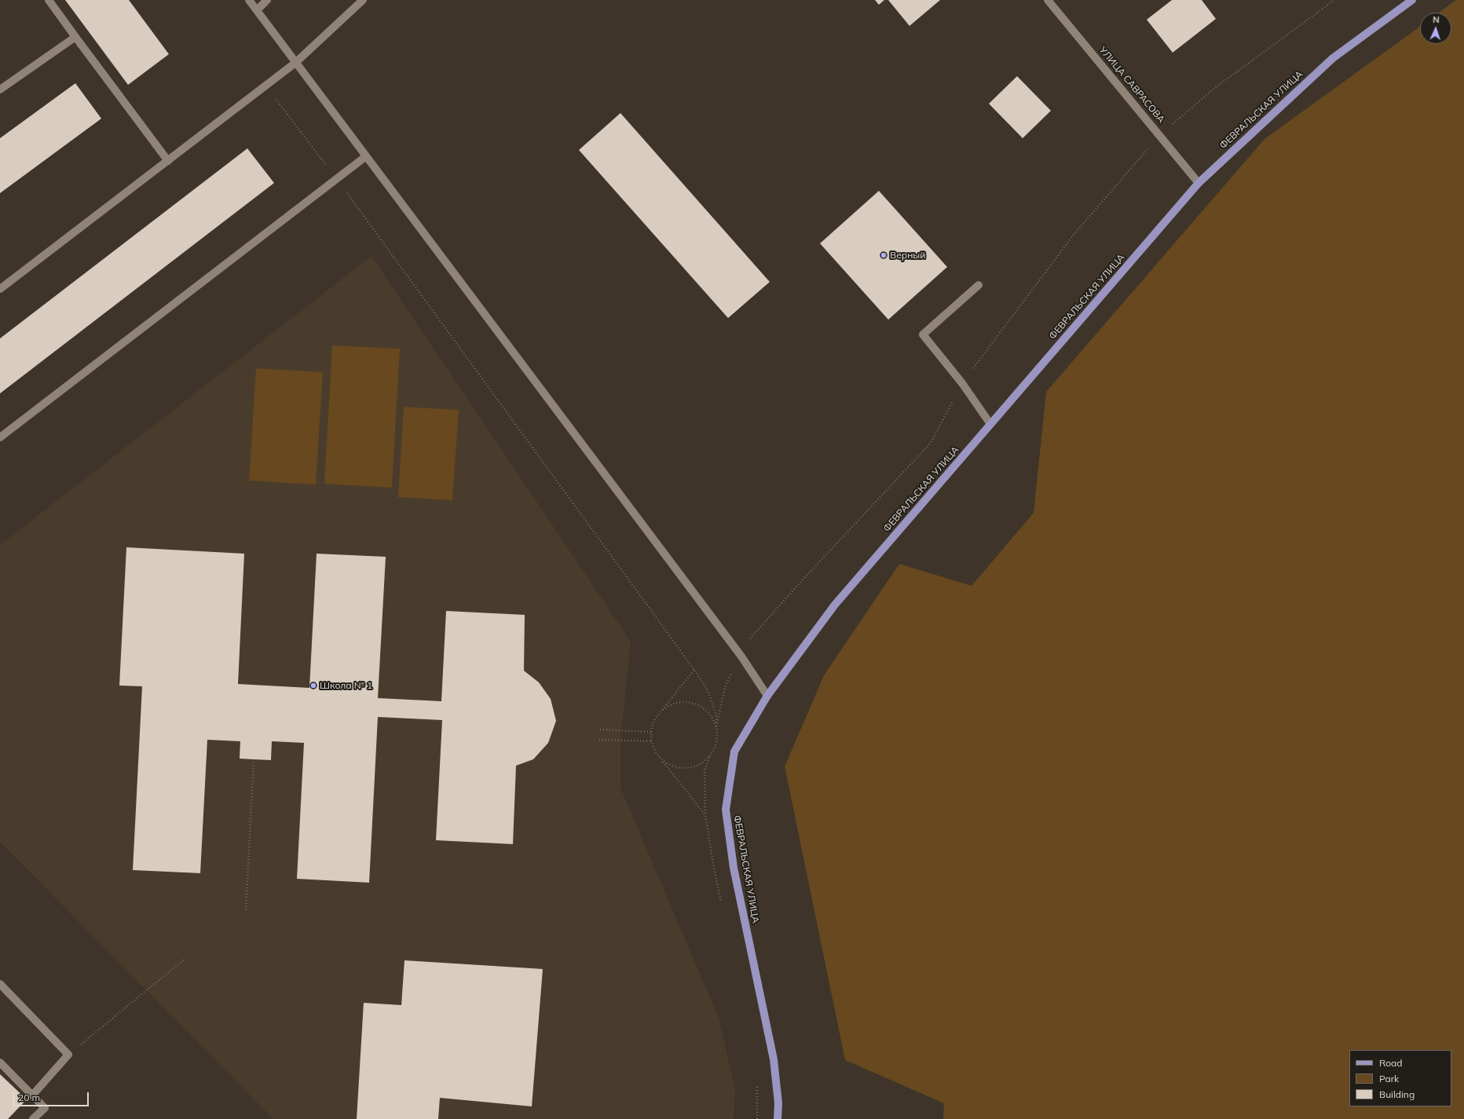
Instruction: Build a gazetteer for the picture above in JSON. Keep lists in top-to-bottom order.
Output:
{
  "streets": {
    "main road": ["ФЕВРАЛЬСКАЯ УЛИЦА"],
    "street": ["УЛИЦА САВРАСОВА"]
  },
  "crossings": [
    ["УЛИЦА САВРАСОВА", "ФЕВРАЛЬСКАЯ УЛИЦА"]
  ],
  "places": ["Верный", "Школа № 1"],
  "legend": ["Road", "Park", "Building"],
  "scale_bar": "20 m",
  "north": "top"
}
